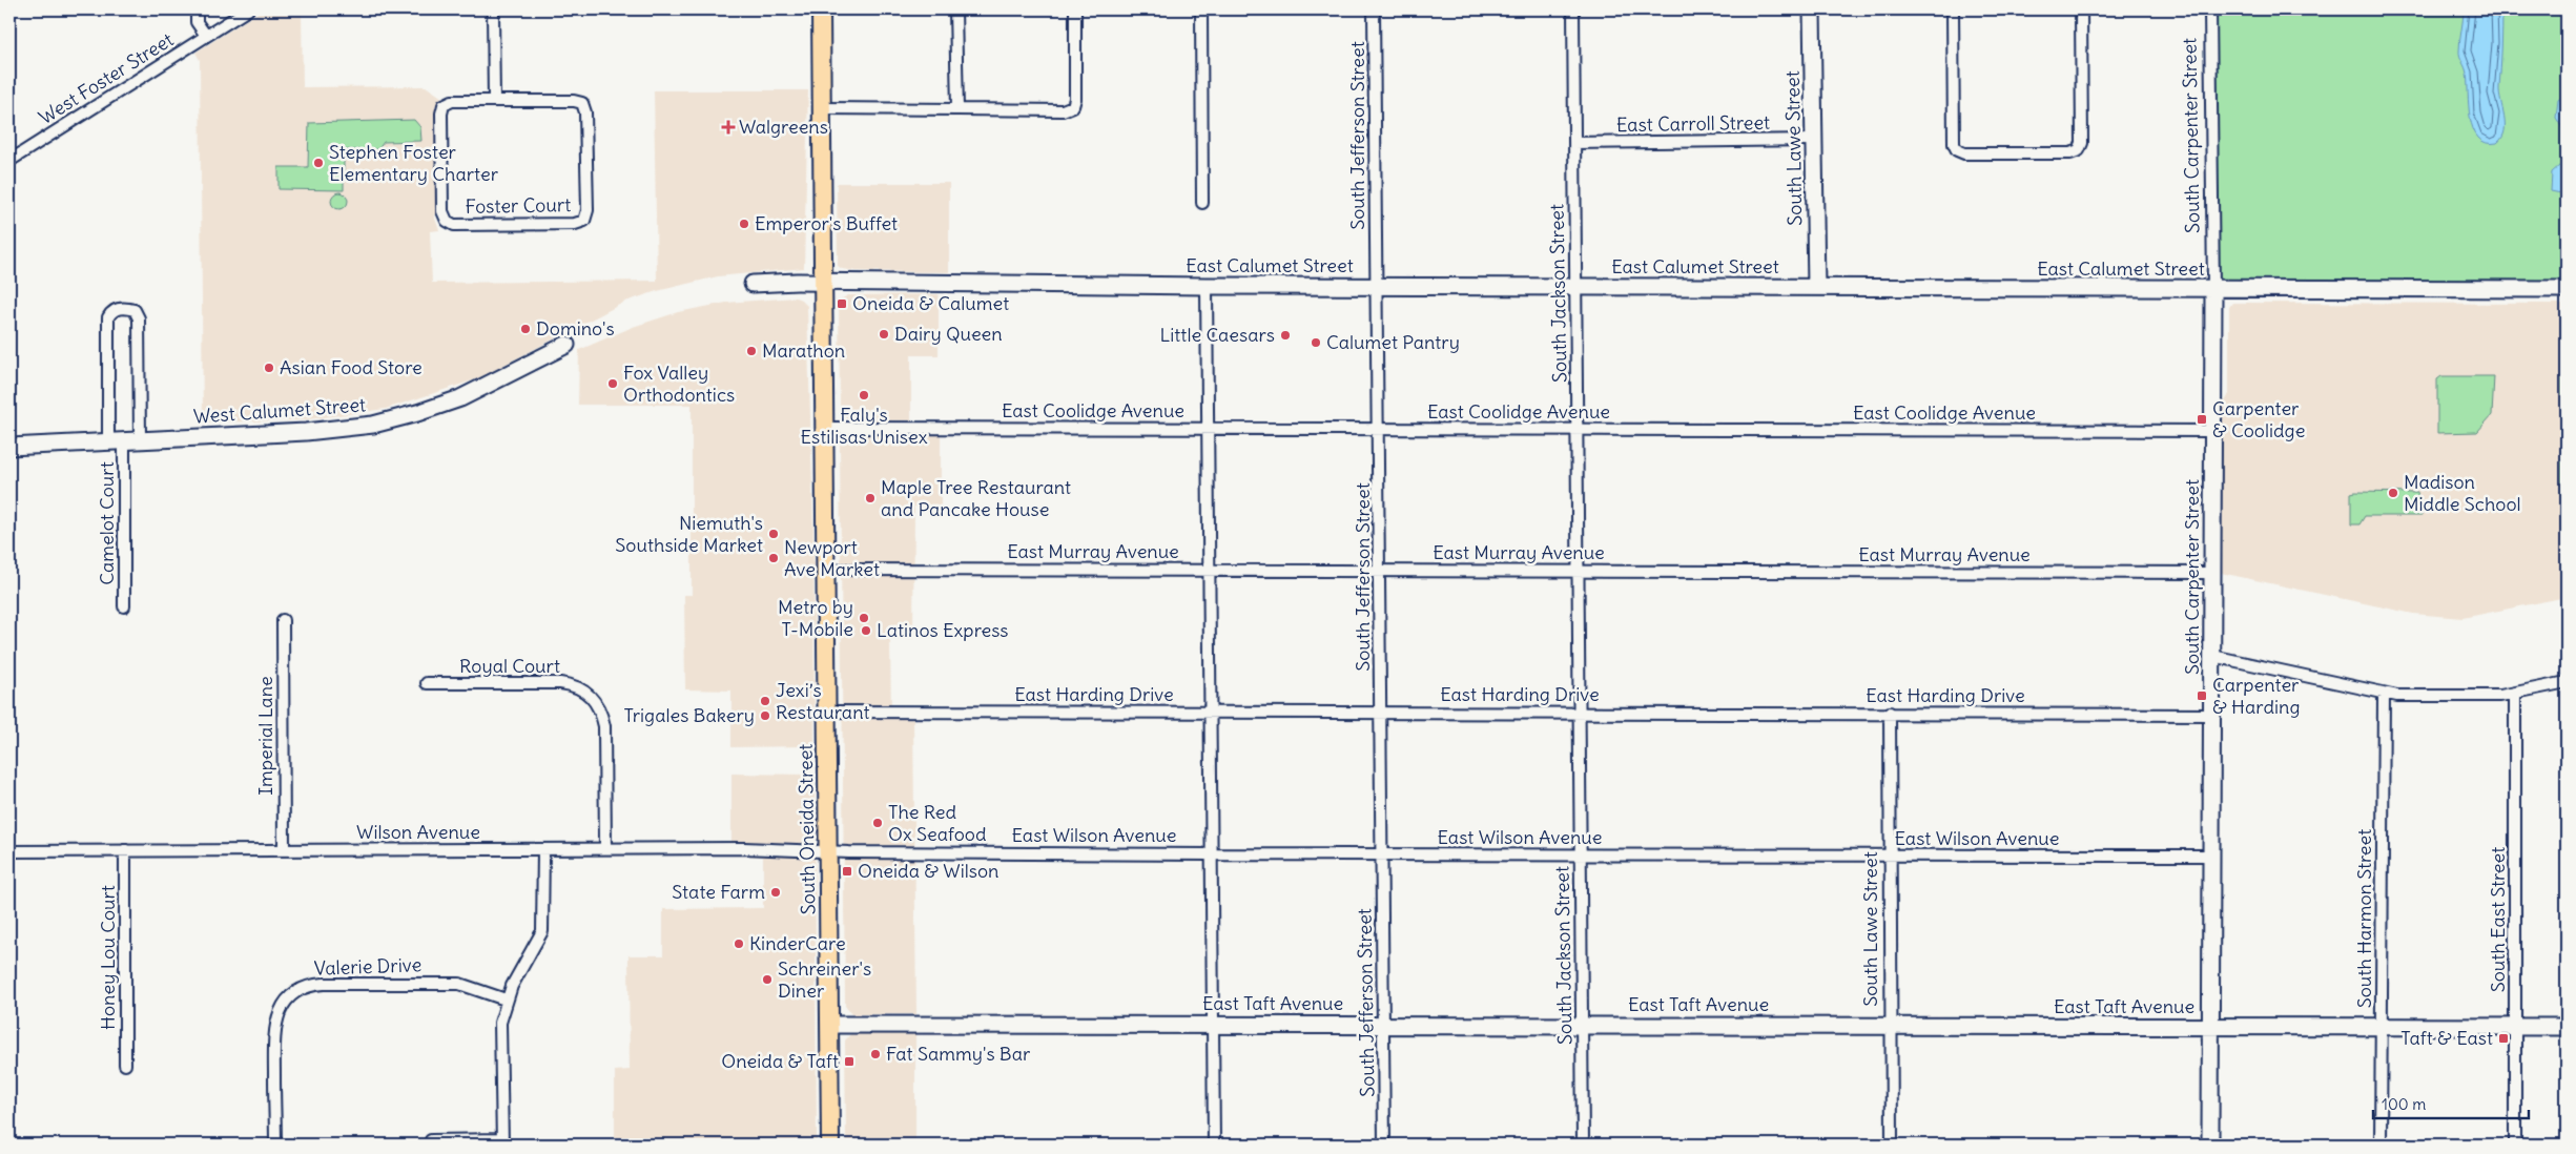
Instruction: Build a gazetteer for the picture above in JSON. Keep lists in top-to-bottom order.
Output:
{
  "streets": {
    "main road": [
      "South Carpenter Street",
      "South Lawe Street",
      "East Calumet Street",
      "West Calumet Street",
      "South Oneida Street",
      "East Taft Avenue"
    ],
    "street": [
      "West Foster Street",
      "East Carroll Street",
      "South Jefferson Street",
      "Foster Court",
      "South Jackson Street",
      "East Coolidge Avenue",
      "Camelot Court",
      "East Murray Avenue",
      "Royal Court",
      "East Harding Drive",
      "Imperial Lane",
      "Wilson Avenue",
      "East Wilson Avenue",
      "South Harmon Street",
      "South East Street",
      "Honey Lou Court",
      "Valerie Drive"
    ]
  },
  "crossings": [
    ["East Carroll Street", "South Lawe Street"],
    ["East Carroll Street", "South Jackson Street"],
    ["South Jefferson Street", "East Calumet Street"],
    ["South Jefferson Street", "East Coolidge Avenue"],
    ["South Jefferson Street", "East Murray Avenue"],
    ["South Jefferson Street", "East Harding Drive"],
    ["South Jefferson Street", "East Wilson Avenue"],
    ["South Jefferson Street", "East Taft Avenue"],
    ["South Carpenter Street", "East Calumet Street"],
    ["South Carpenter Street", "East Coolidge Avenue"],
    ["South Carpenter Street", "East Murray Avenue"],
    ["South Carpenter Street", "East Harding Drive"],
    ["South Carpenter Street", "East Wilson Avenue"],
    ["South Carpenter Street", "East Taft Avenue"],
    ["South Lawe Street", "East Calumet Street"],
    ["South Lawe Street", "East Harding Drive"],
    ["South Lawe Street", "East Wilson Avenue"],
    ["South Lawe Street", "East Taft Avenue"],
    ["East Calumet Street", "South Jackson Street"],
    ["East Calumet Street", "South Oneida Street"],
    ["South Jackson Street", "East Coolidge Avenue"],
    ["South Jackson Street", "East Murray Avenue"],
    ["South Jackson Street", "East Harding Drive"],
    ["South Jackson Street", "East Wilson Avenue"],
    ["South Jackson Street", "East Taft Avenue"],
    ["West Calumet Street", "Camelot Court"],
    ["East Coolidge Avenue", "South Oneida Street"],
    ["East Murray Avenue", "South Oneida Street"],
    ["Royal Court", "Wilson Avenue"],
    ["East Harding Drive", "South Oneida Street"],
    ["Imperial Lane", "Wilson Avenue"],
    ["South Oneida Street", "Wilson Avenue"],
    ["South Oneida Street", "East Wilson Avenue"],
    ["South Oneida Street", "East Taft Avenue"],
    ["Wilson Avenue", "East Wilson Avenue"],
    ["Wilson Avenue", "Honey Lou Court"],
    ["South Harmon Street", "East Taft Avenue"],
    ["South East Street", "East Taft Avenue"]
  ],
  "places": {
    "health": ["Walgreens"],
    "other": [
      "Stephen Foster Elementary Charter",
      "Emperor's Buffet",
      "Domino's",
      "Dairy Queen",
      "Little Caesars",
      "Calumet Pantry",
      "Marathon",
      "Asian Food Store",
      "Fox Valley Orthodontics",
      "Faly's Estilisas Unisex",
      "Madison Middle School",
      "Maple Tree Restaurant and Pancake House",
      "Niemuth's Southside Market",
      "Newport Ave Market",
      "Metro by T-Mobile",
      "Latinos Express",
      "Jexi’s Restaurant",
      "Trigales Bakery",
      "The Red Ox Seafood",
      "State Farm",
      "KinderCare",
      "Schreiner's Diner",
      "Fat Sammy's Bar"
    ],
    "transit": [
      "Oneida & Calumet",
      "Carpenter & Coolidge",
      "Carpenter & Harding",
      "Oneida & Wilson",
      "Taft & East",
      "Oneida & Taft"
    ]
  },
  "scale_bar": "100 m"
}
